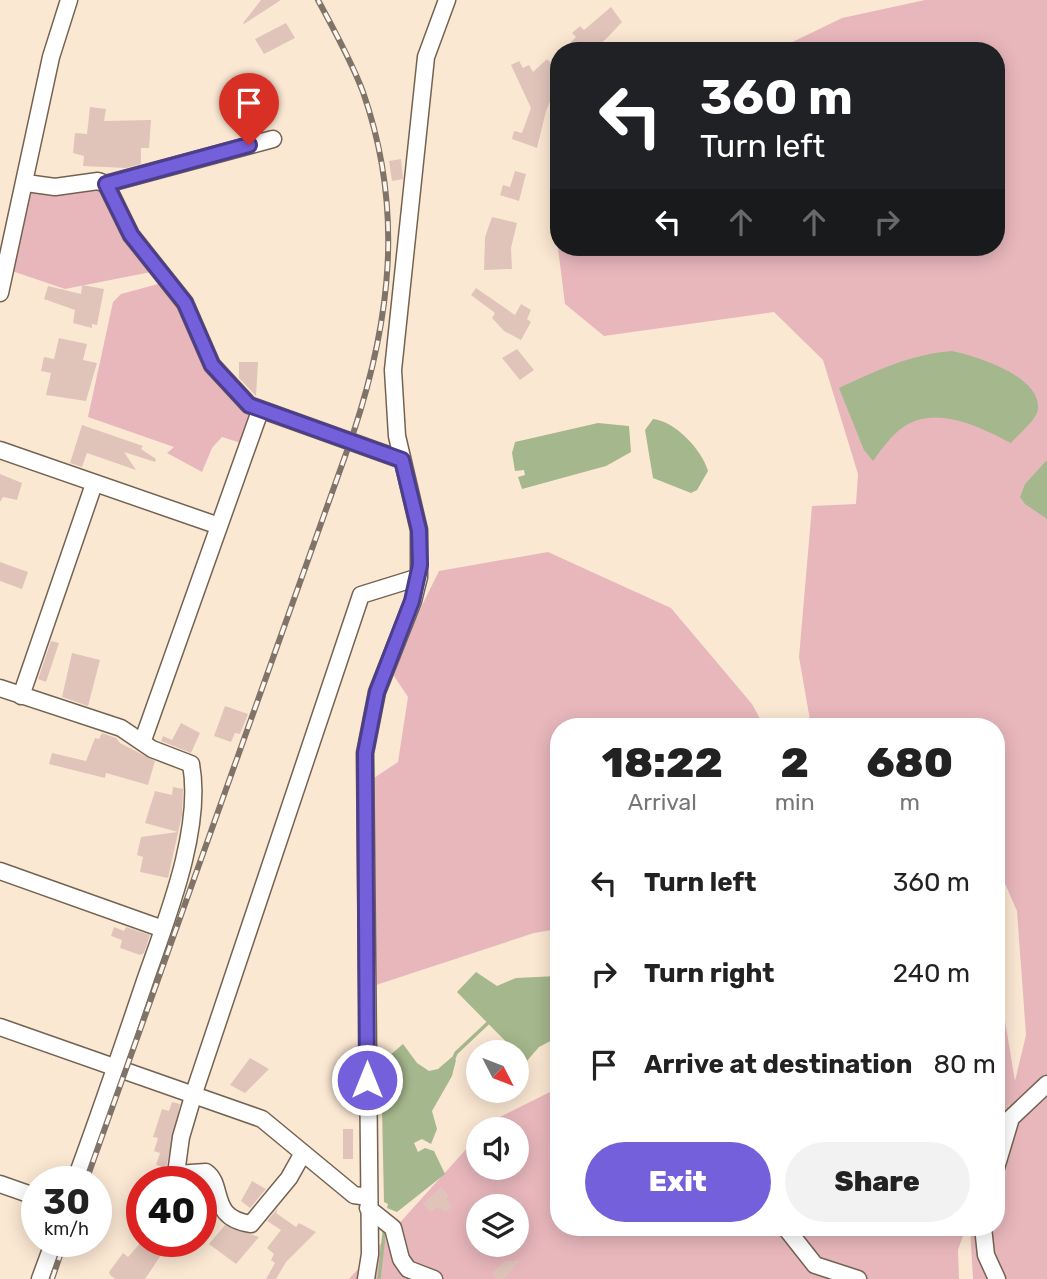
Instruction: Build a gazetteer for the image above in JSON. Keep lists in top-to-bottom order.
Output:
{
  "north": "bottom right",
  "page": {
    "turn": ["360 m", "Turn left"],
    "eta": [
      "18:22",
      "Arrival",
      "2",
      "min",
      "680",
      "m"
    ],
    "list": [
      {
        "name": "Turn left",
        "value": "360 m"
      },
      {
        "name": "Turn right",
        "value": "240 m"
      },
      {
        "name": "Arrive at destination",
        "value": "80 m"
      }
    ],
    "buttons": ["Exit", "Share"],
    "speed": "30 km/h",
    "limit": "40"
  }
}
